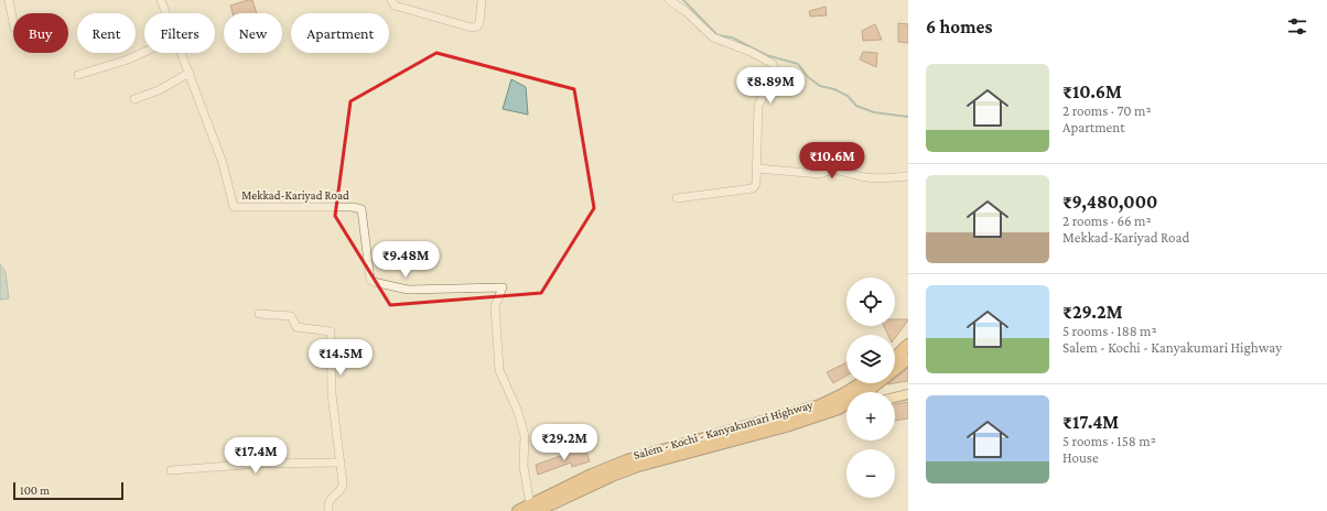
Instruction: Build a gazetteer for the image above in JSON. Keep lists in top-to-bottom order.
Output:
{
  "streets": {
    "highway": ["Salem - Kochi - Kanyakumari Highway"],
    "street": ["Mekkad-Kariyad Road"]
  },
  "crossings": [
    ["Mekkad-Kariyad Road", "Salem - Kochi - Kanyakumari Highway"]
  ],
  "scale_bar": "100 m",
  "page": {
    "heading": "6 homes",
    "chip": [
      "Buy",
      "Rent",
      "Filters",
      "New",
      "Apartment"
    ],
    "list": [
      {
        "name": "₹10.6M",
        "note": "2 rooms · 70 m² · Apartment"
      },
      {
        "name": "₹9,480,000",
        "note": "2 rooms · 66 m² · Mekkad-Kariyad Road"
      },
      {
        "name": "₹29.2M",
        "note": "5 rooms · 188 m² · Salem - Kochi - Kanyakumari Highway"
      },
      {
        "name": "₹17.4M",
        "note": "5 rooms · 158 m² · House"
      }
    ],
    "price": [
      "₹8.89M",
      "₹10.6M",
      "₹9.48M",
      "₹14.5M",
      "₹29.2M",
      "₹17.4M"
    ],
    "map_buttons": ["+", "−"],
    "scale": "100 m"
  }
}
